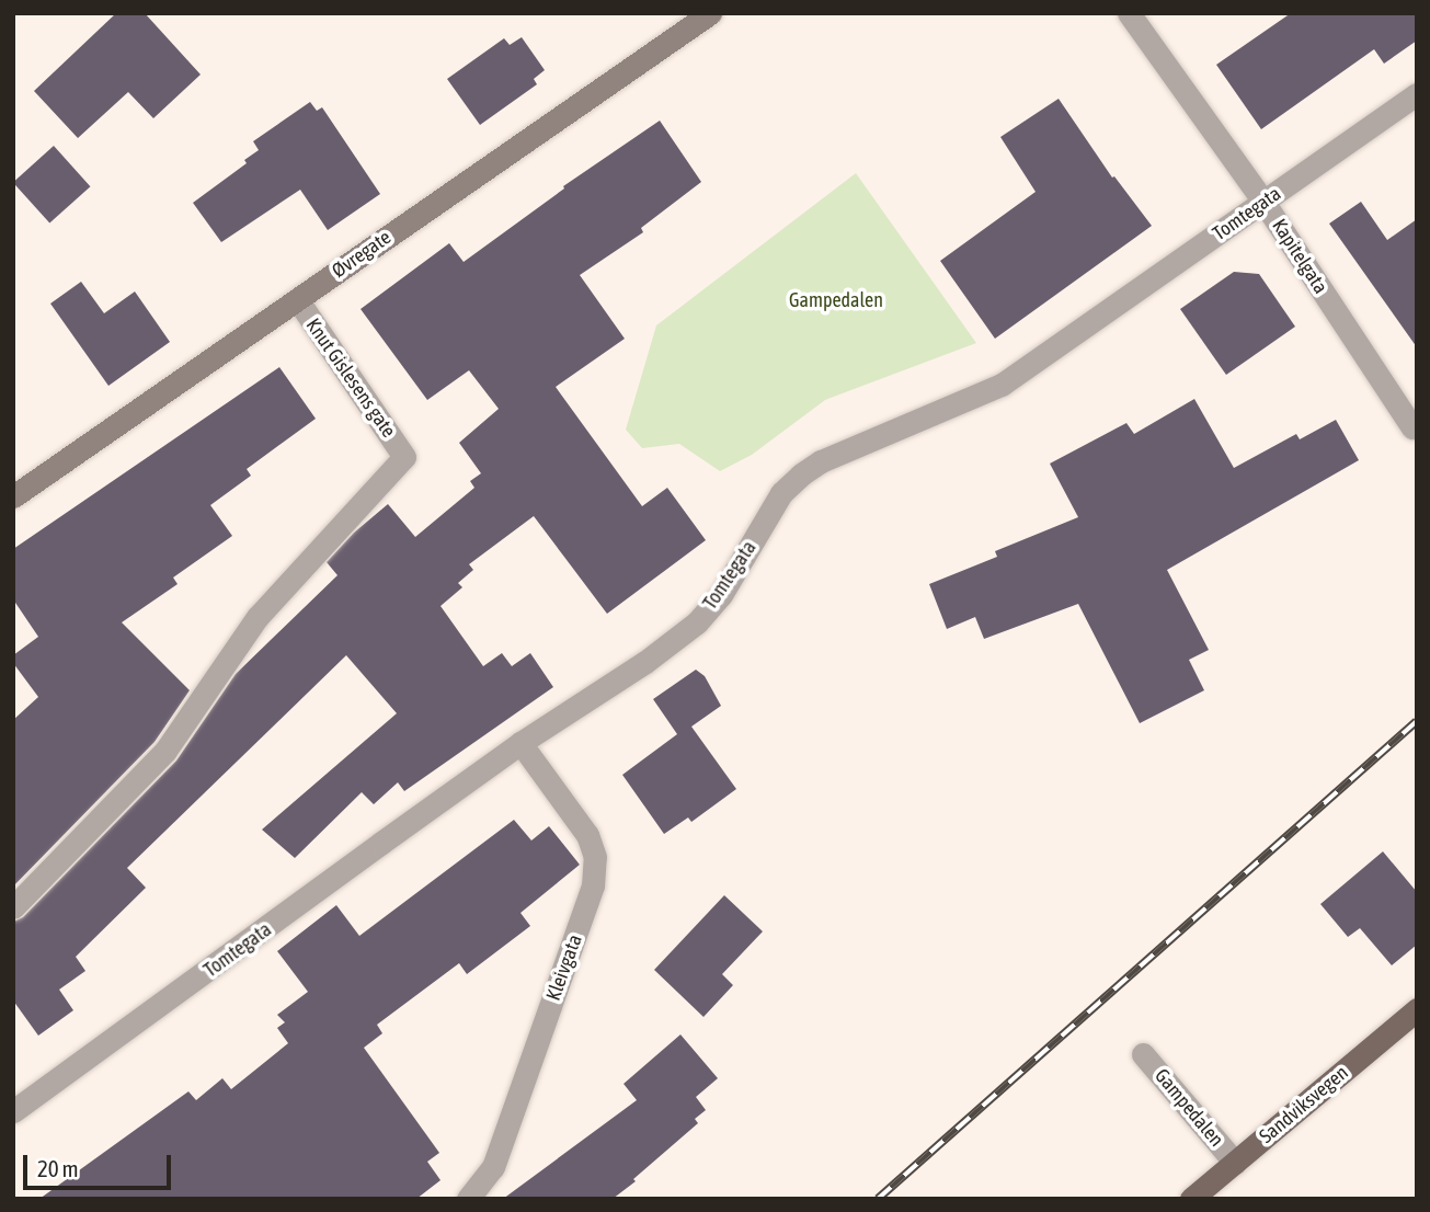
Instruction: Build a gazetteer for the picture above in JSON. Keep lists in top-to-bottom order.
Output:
{
  "streets": {
    "main road": ["Sandviksvegen"],
    "street": [
      "Tomtegata",
      "Øvregate",
      "Kapitelgata",
      "Knut Gislesens gate",
      "Kleivgata",
      "Gampedalen"
    ]
  },
  "crossings": [
    ["Tomtegata", "Kapitelgata"],
    ["Tomtegata", "Kleivgata"],
    ["Øvregate", "Knut Gislesens gate"],
    ["Sandviksvegen", "Gampedalen"]
  ],
  "parks": ["Gampedalen"],
  "scale_bar": "20 m"
}
